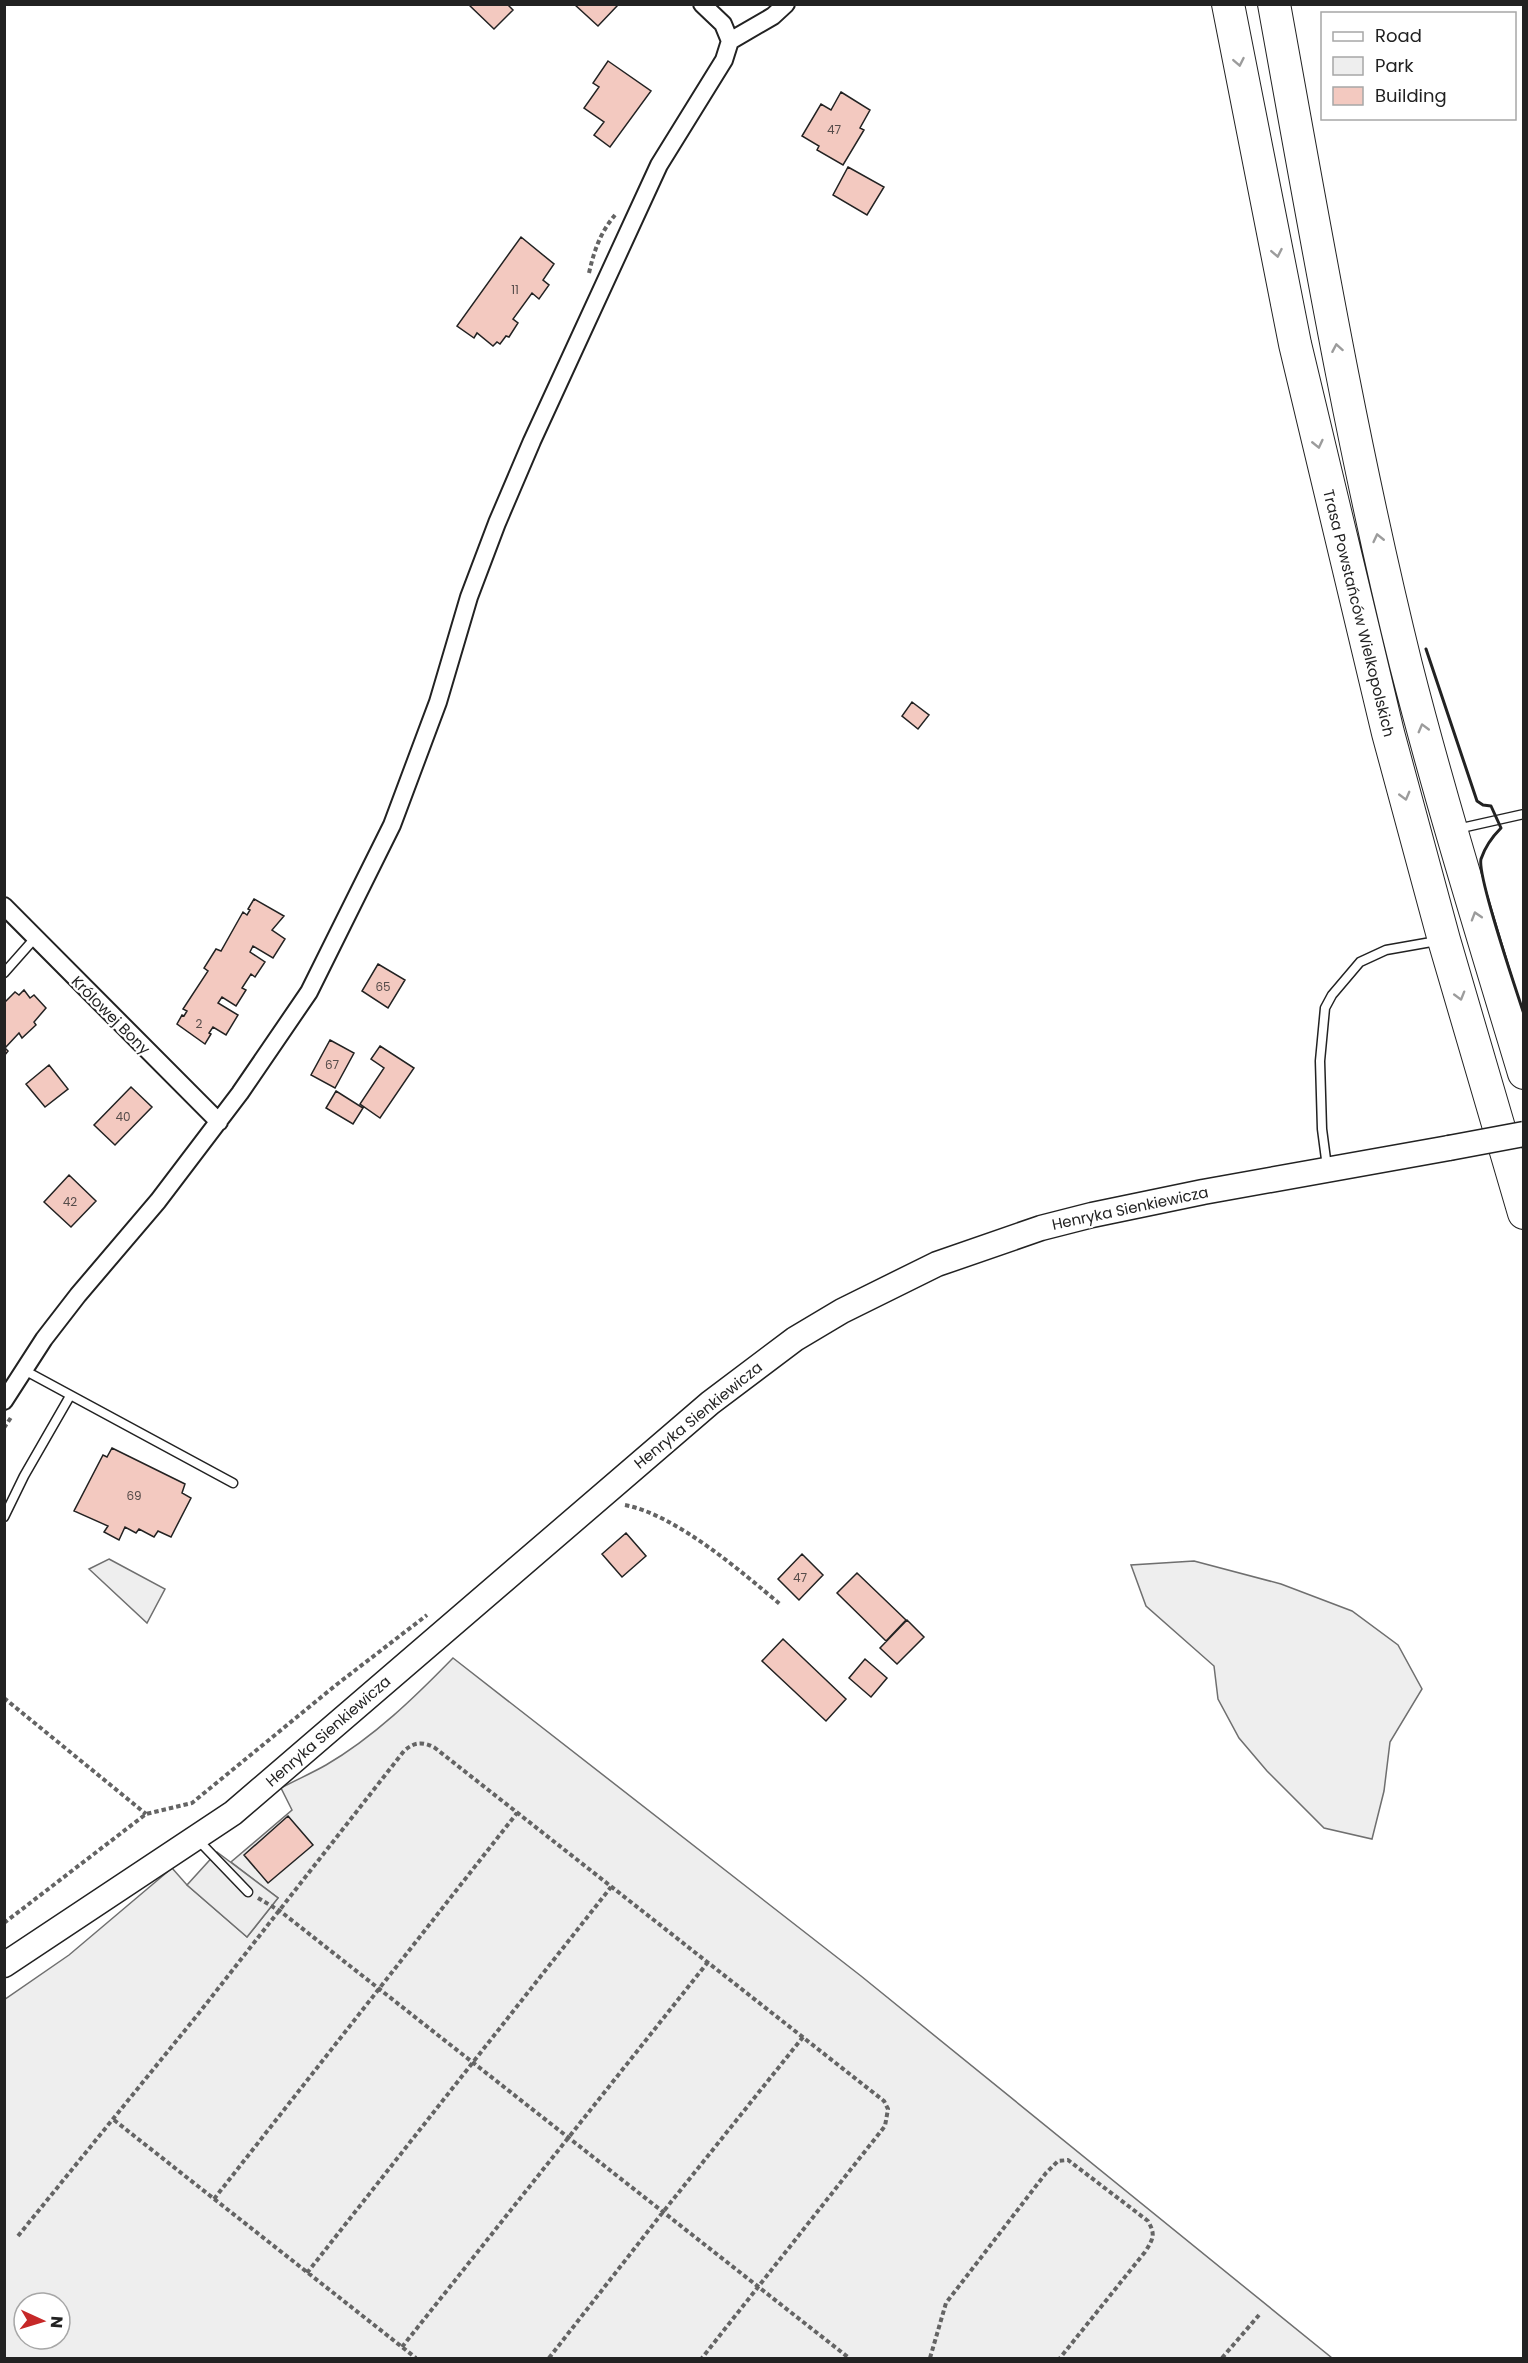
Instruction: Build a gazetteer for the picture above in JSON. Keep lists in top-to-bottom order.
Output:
{
  "streets": {
    "highway": ["Trasa Powstańców Wielkopolskich"],
    "street": ["Królowej Bony", "Henryka Sienkiewicza"]
  },
  "house_numbers": [
    "47",
    "11",
    "65",
    "2",
    "67",
    "40",
    "42",
    "69",
    "47"
  ],
  "legend": ["Road", "Park", "Building"],
  "north": "right"
}
